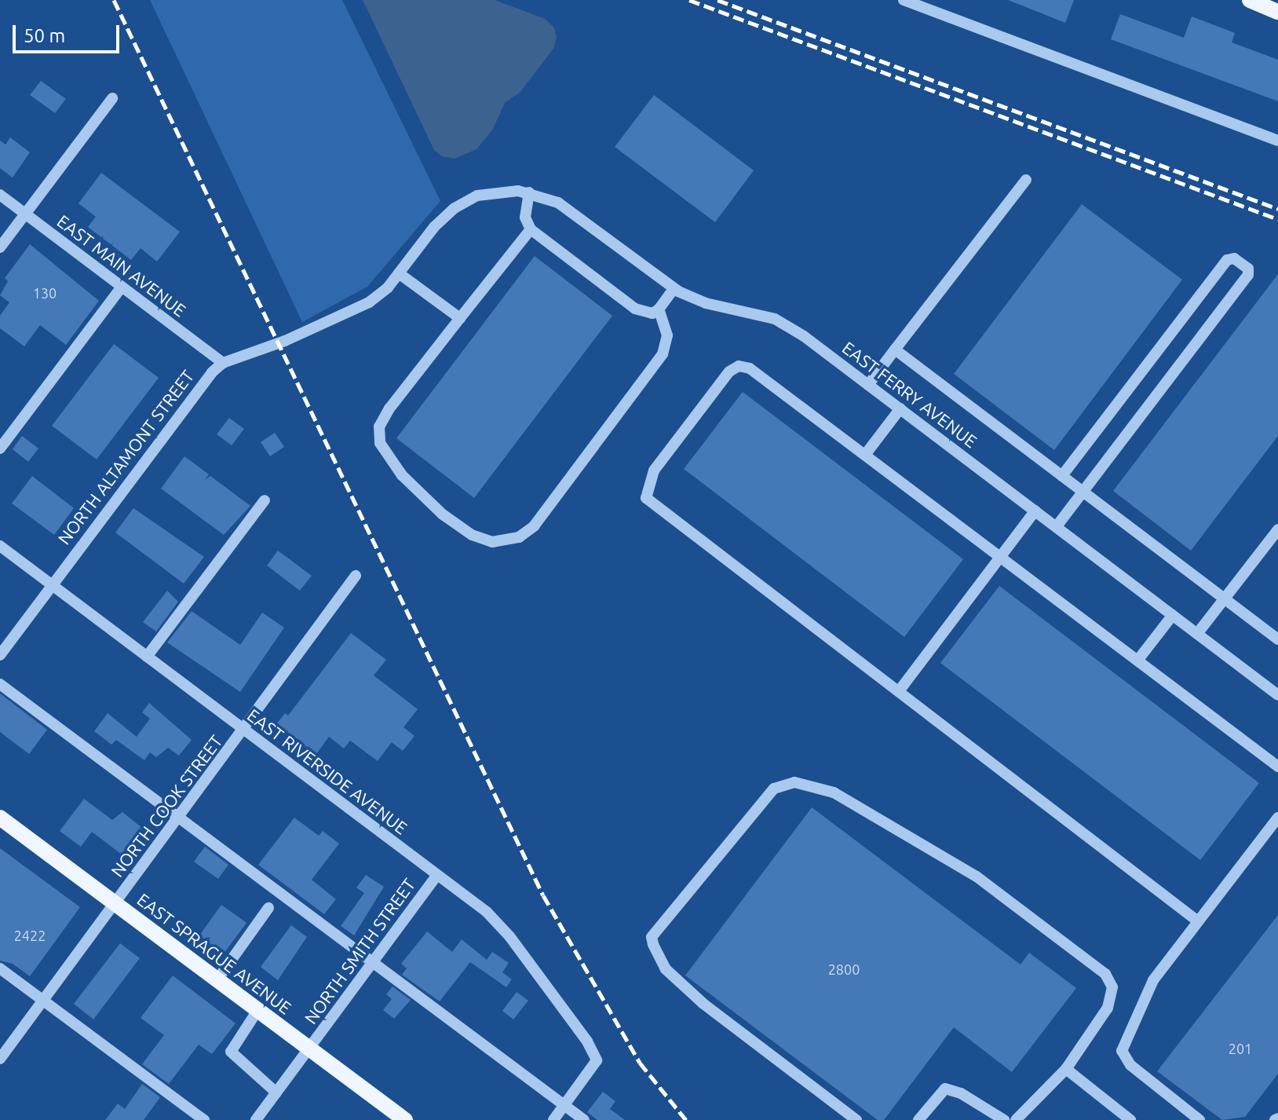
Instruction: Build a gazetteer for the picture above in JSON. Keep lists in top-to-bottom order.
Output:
{
  "streets": {
    "main road": ["EAST SPRAGUE AVENUE"],
    "street": [
      "EAST MAIN AVENUE",
      "EAST FERRY AVENUE",
      "NORTH ALTAMONT STREET",
      "EAST RIVERSIDE AVENUE",
      "NORTH COOK STREET",
      "NORTH SMITH STREET"
    ]
  },
  "crossings": [
    ["EAST MAIN AVENUE", "NORTH ALTAMONT STREET"],
    ["EAST FERRY AVENUE", "NORTH ALTAMONT STREET"],
    ["NORTH ALTAMONT STREET", "EAST RIVERSIDE AVENUE"],
    ["EAST RIVERSIDE AVENUE", "NORTH COOK STREET"],
    ["EAST RIVERSIDE AVENUE", "NORTH SMITH STREET"],
    ["NORTH COOK STREET", "EAST SPRAGUE AVENUE"],
    ["NORTH SMITH STREET", "EAST SPRAGUE AVENUE"]
  ],
  "house_numbers": [
    "130",
    "2422",
    "2800",
    "201"
  ],
  "scale_bar": "50 m"
}
